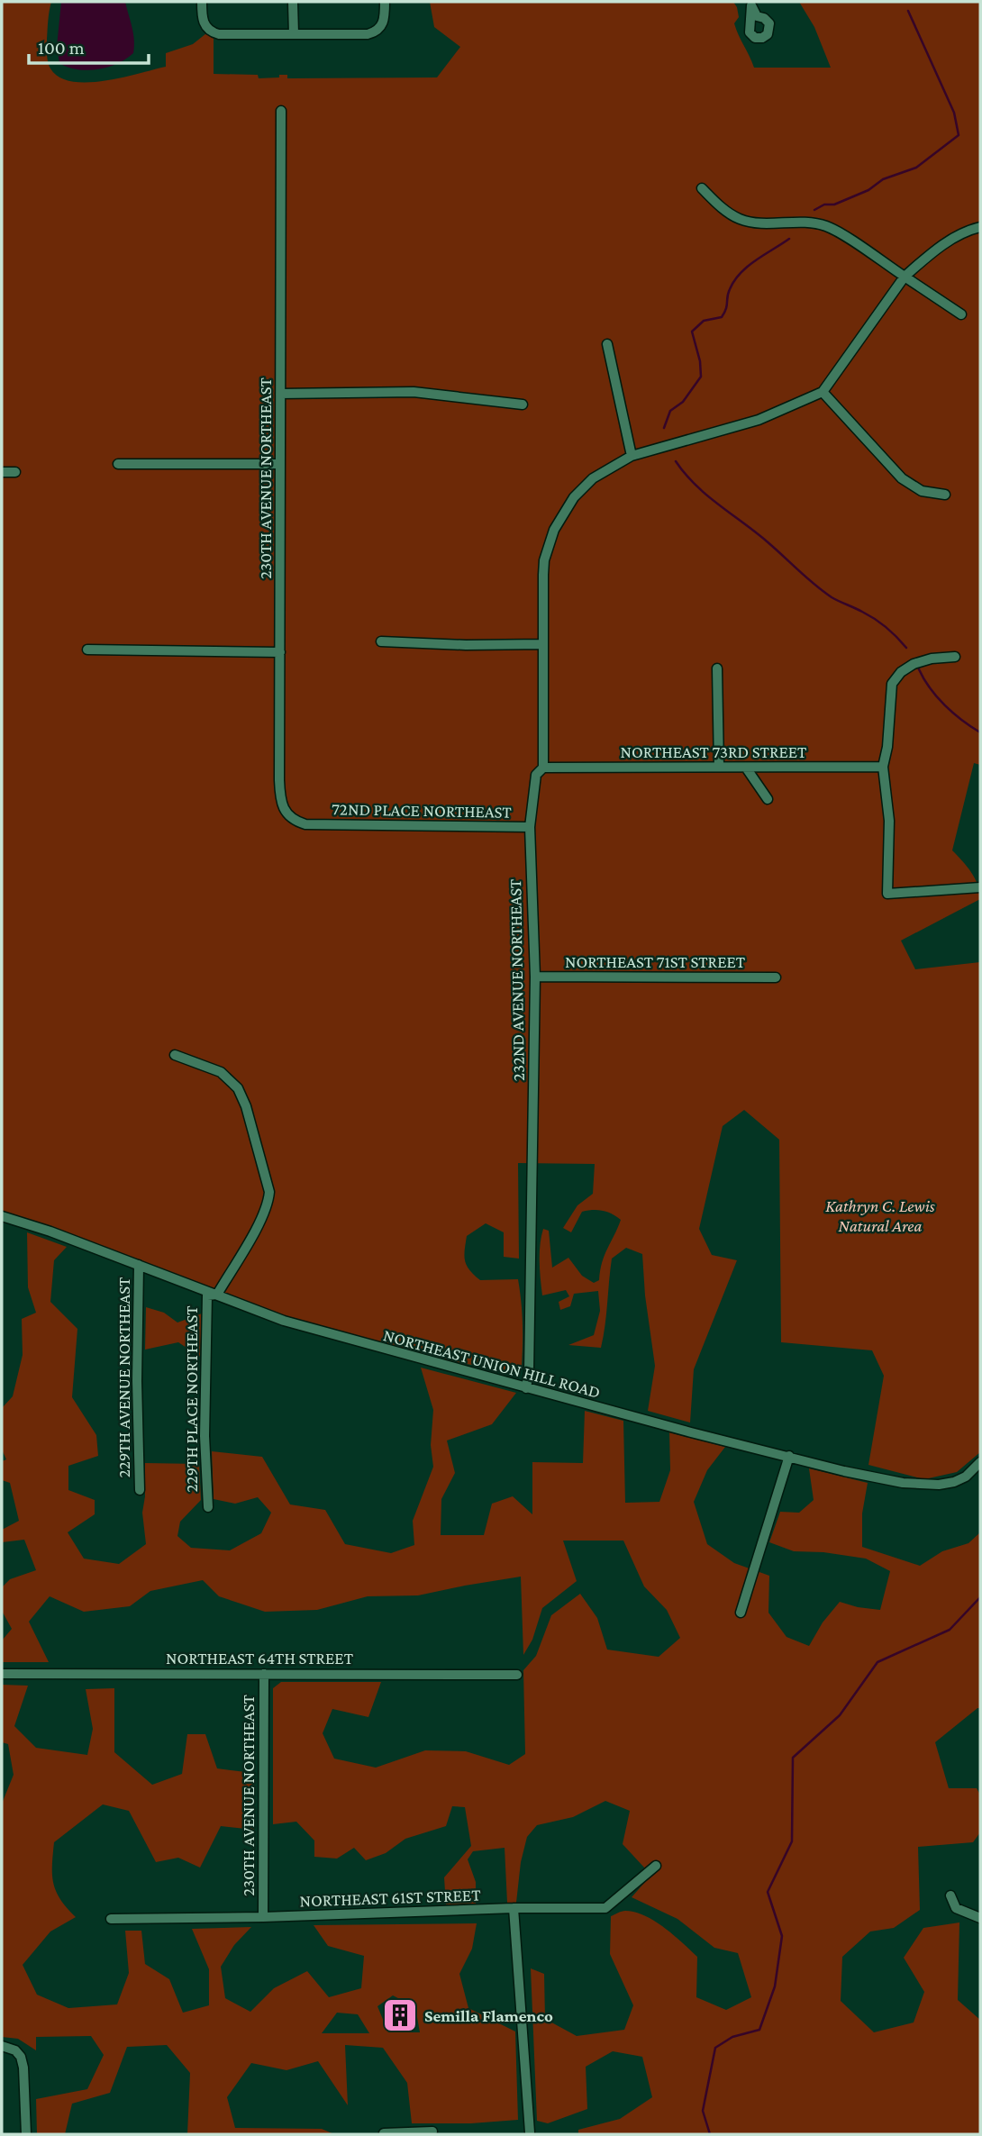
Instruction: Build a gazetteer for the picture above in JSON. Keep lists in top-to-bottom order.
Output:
{
  "streets": {
    "street": [
      "230TH AVENUE NORTHEAST",
      "NORTHEAST 73RD STREET",
      "72ND PLACE NORTHEAST",
      "NORTHEAST 71ST STREET",
      "232ND AVENUE NORTHEAST",
      "NORTHEAST UNION HILL ROAD",
      "229TH AVENUE NORTHEAST",
      "229TH PLACE NORTHEAST",
      "NORTHEAST 64TH STREET",
      "NORTHEAST 61ST STREET"
    ]
  },
  "crossings": [
    ["230TH AVENUE NORTHEAST", "72ND PLACE NORTHEAST"],
    ["230TH AVENUE NORTHEAST", "NORTHEAST 64TH STREET"],
    ["230TH AVENUE NORTHEAST", "NORTHEAST 61ST STREET"],
    ["NORTHEAST 73RD STREET", "232ND AVENUE NORTHEAST"],
    ["72ND PLACE NORTHEAST", "232ND AVENUE NORTHEAST"],
    ["NORTHEAST 71ST STREET", "232ND AVENUE NORTHEAST"],
    ["232ND AVENUE NORTHEAST", "NORTHEAST UNION HILL ROAD"],
    ["NORTHEAST UNION HILL ROAD", "229TH AVENUE NORTHEAST"],
    ["NORTHEAST UNION HILL ROAD", "229TH PLACE NORTHEAST"]
  ],
  "parks": ["Kathryn C. Lewis Natural Area"],
  "places": {
    "building": ["Semilla Flamenco"]
  },
  "scale_bar": "100 m"
}
